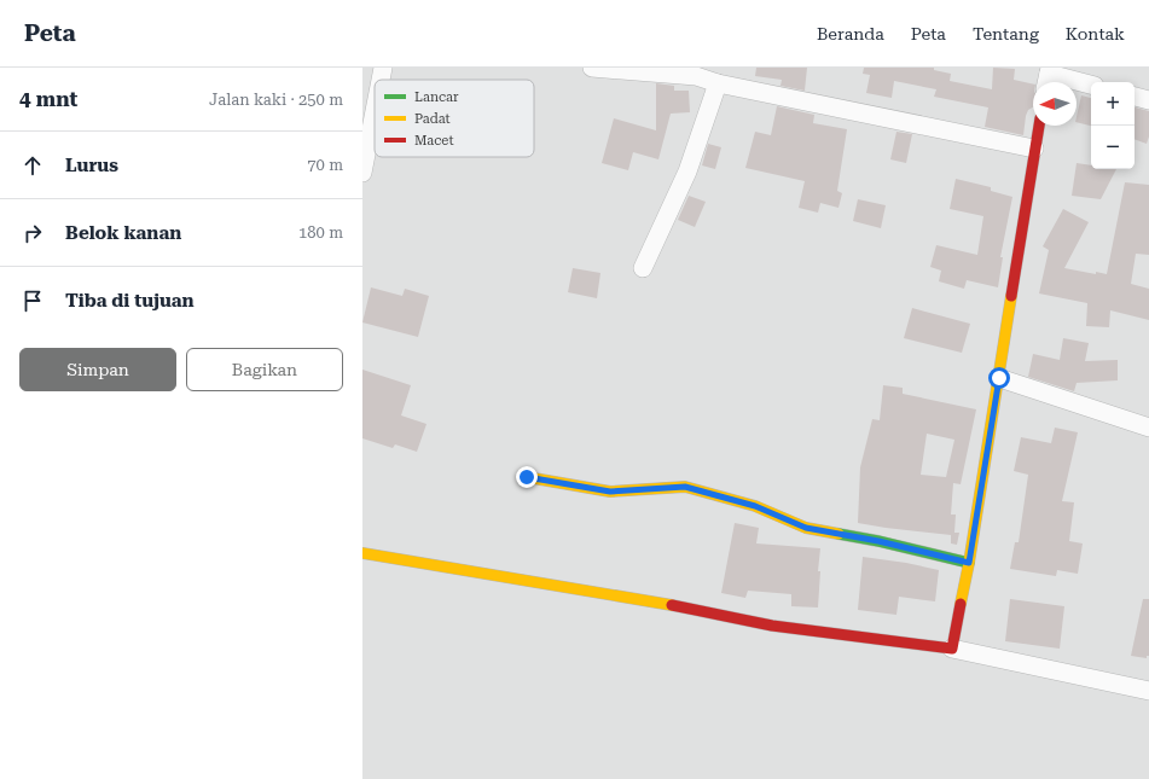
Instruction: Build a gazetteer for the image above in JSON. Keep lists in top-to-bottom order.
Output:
{
  "legend": ["Lancar", "Padat", "Macet"],
  "north": "left",
  "page": {
    "header": "Peta",
    "nav": [
      "Beranda",
      "Peta",
      "Tentang",
      "Kontak"
    ],
    "heading": ["4 mnt", "Jalan kaki · 250 m"],
    "map_buttons": ["+", "−"],
    "list": [
      ["Lurus", "70 m"],
      ["Belok kanan", "180 m"],
      "Tiba di tujuan"
    ],
    "buttons": ["Simpan", "Bagikan"]
  }
}
